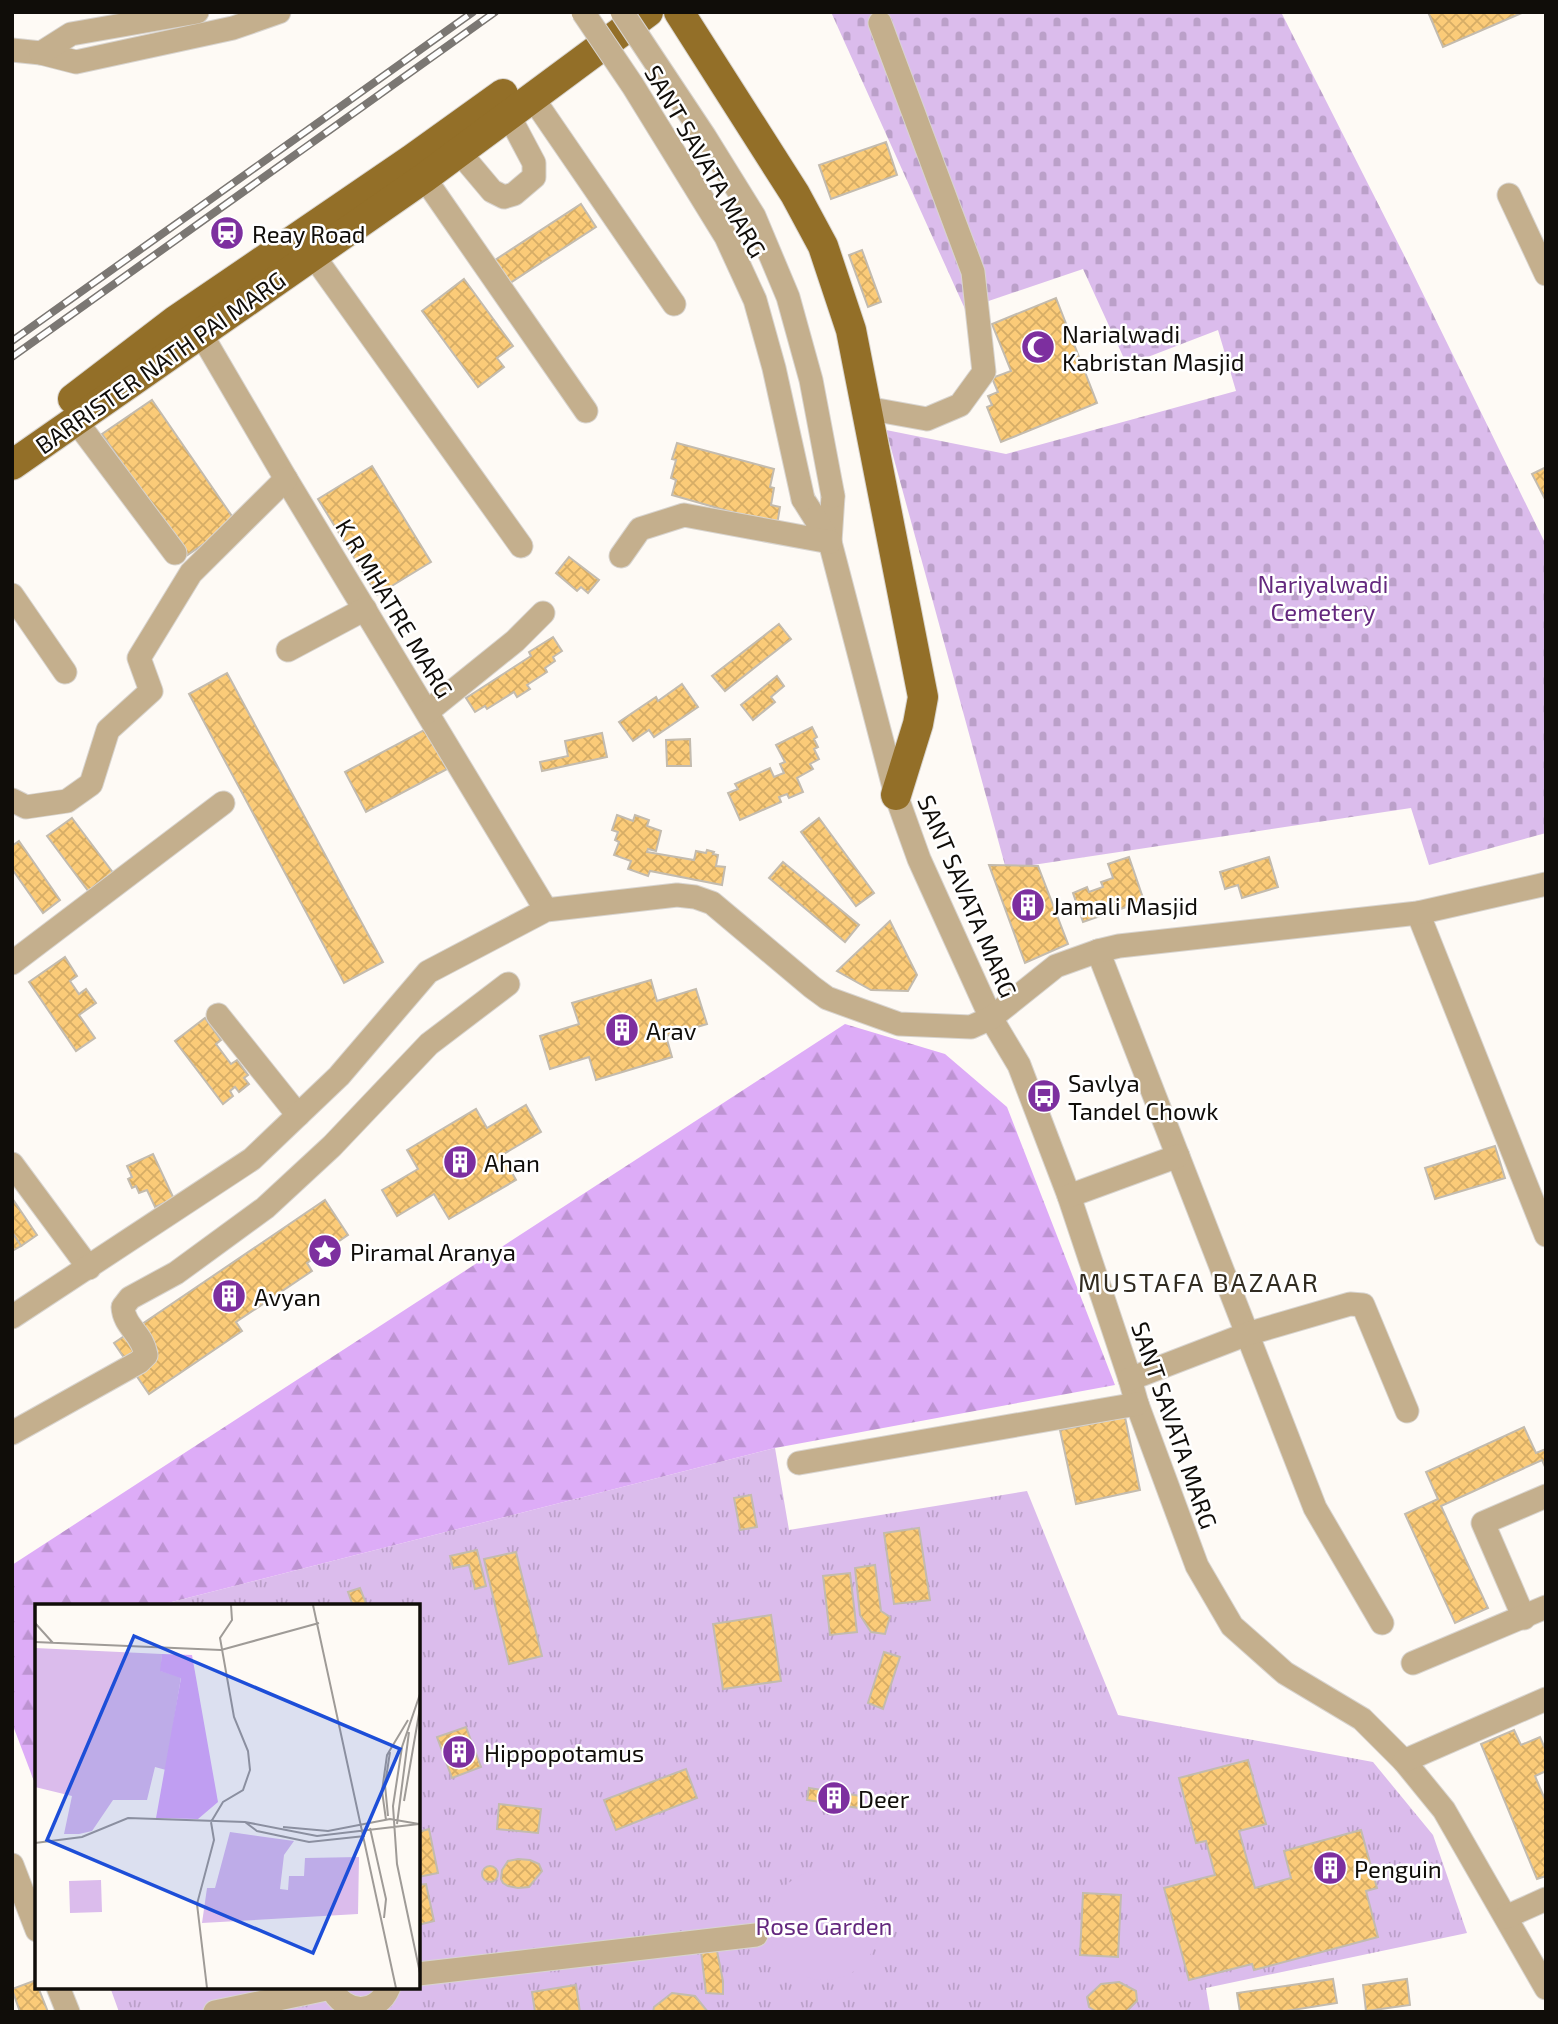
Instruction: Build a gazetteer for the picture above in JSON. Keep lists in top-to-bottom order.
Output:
{
  "streets": {
    "main road": ["BARRISTER NATH PAI MARG"],
    "street": ["SANT SAVATA MARG", "K R MHATRE MARG"]
  },
  "crossings": [
    ["BARRISTER NATH PAI MARG", "K R MHATRE MARG"]
  ],
  "districts": ["MUSTAFA BAZAAR"],
  "parks": ["Nariyalwadi Cemetery", "Rose Garden"],
  "places": {
    "station": ["Reay Road"],
    "mosque": ["Narialwadi Kabristan Masjid"],
    "building": [
      "Jamali Masjid",
      "Arav",
      "Ahan",
      "Avyan",
      "Hippopotamus",
      "Deer",
      "Penguin"
    ],
    "bus stop": ["Savlya Tandel Chowk"],
    "place": ["Piramal Aranya"]
  }
}
